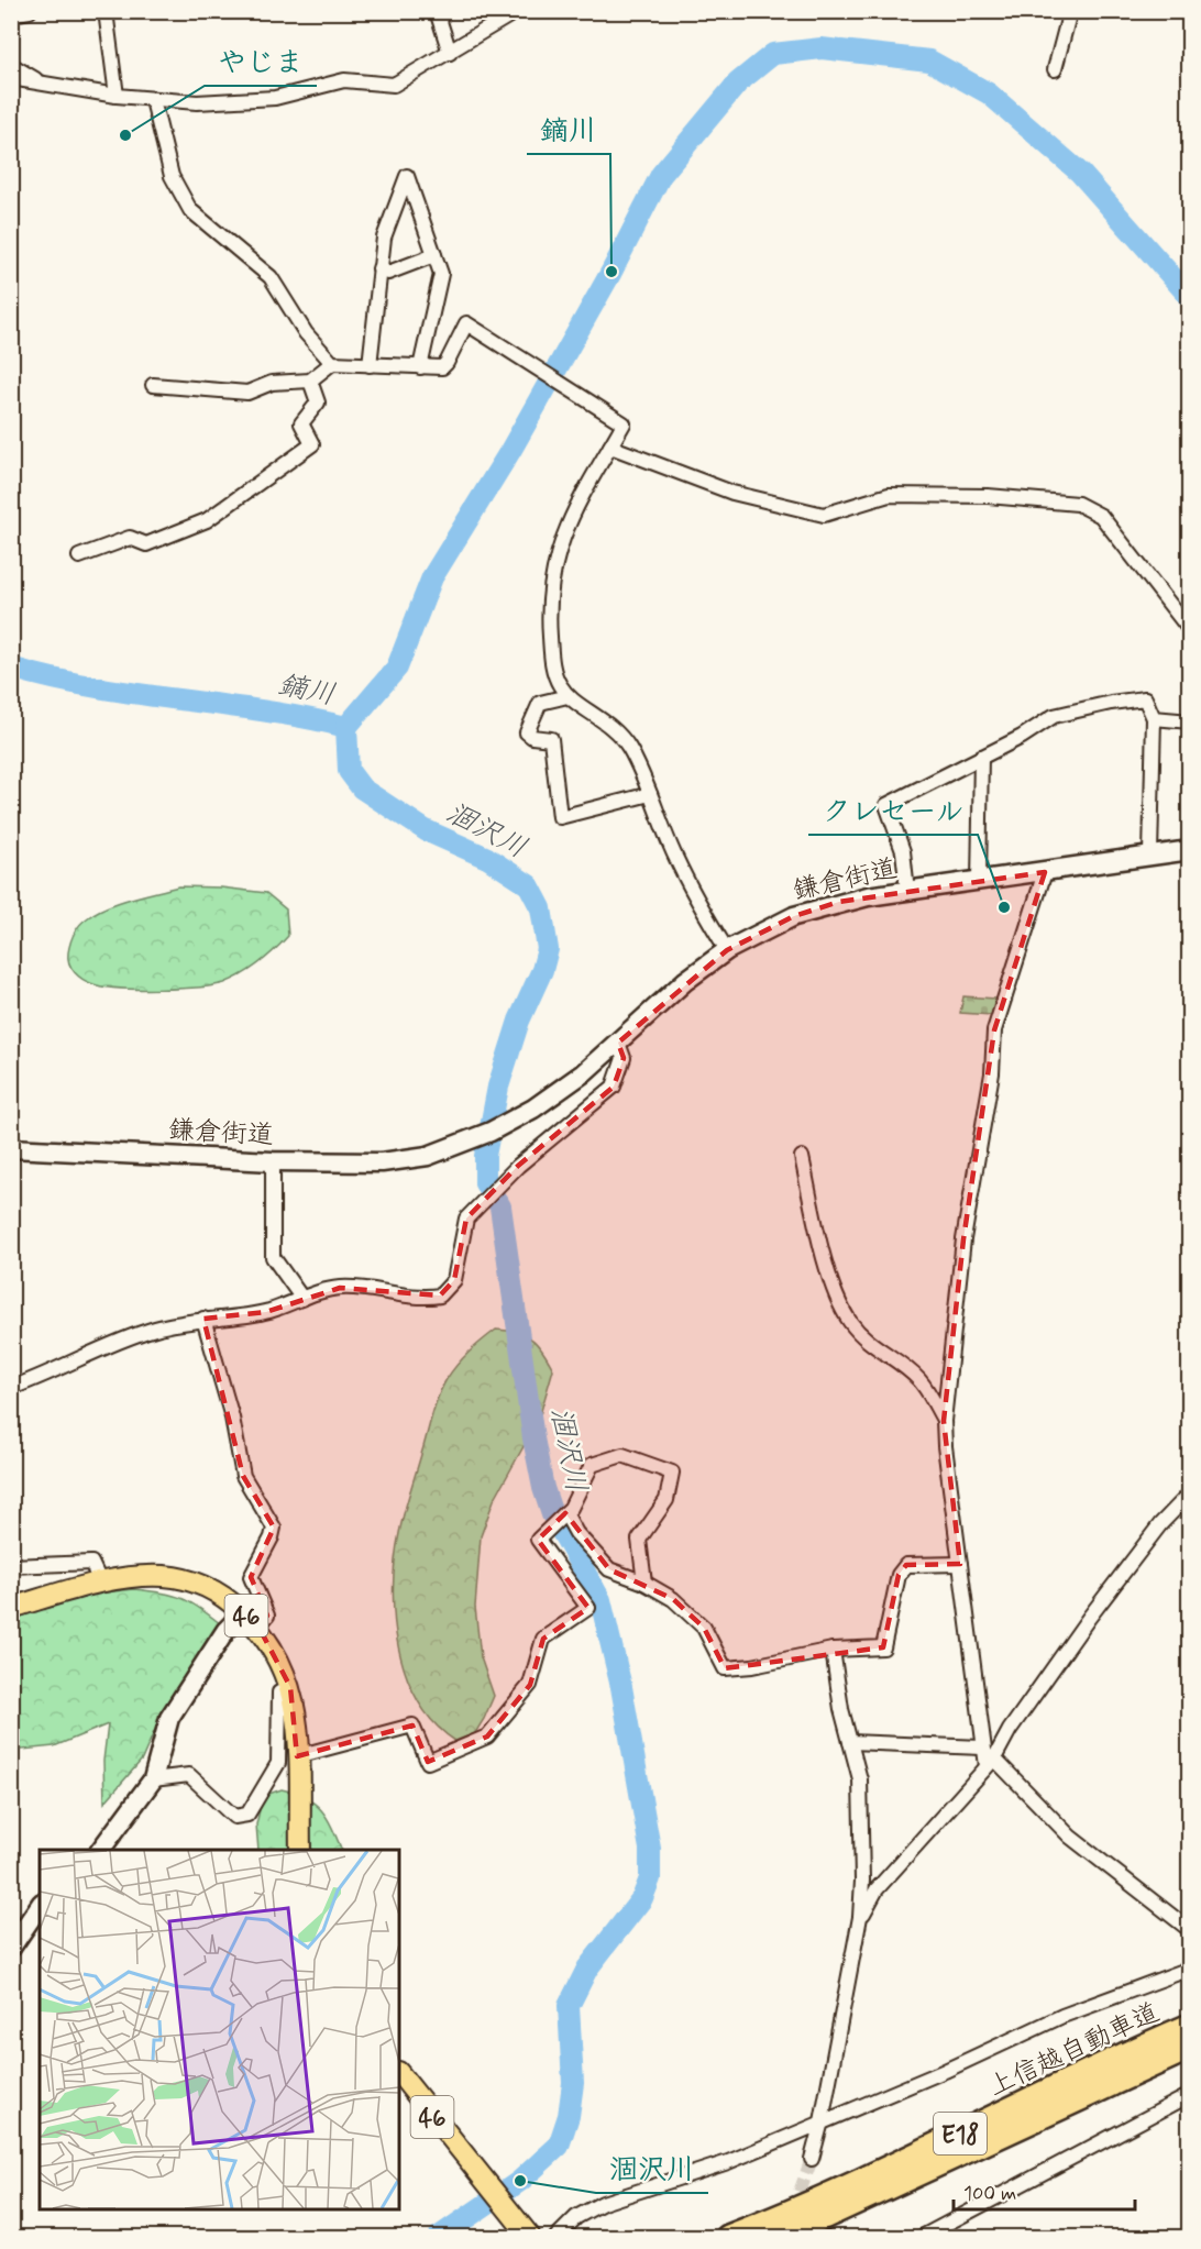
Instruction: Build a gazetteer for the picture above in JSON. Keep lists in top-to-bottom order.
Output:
{
  "streets": {
    "highway": ["上信越自動車道", "E18"],
    "main road": ["46"],
    "street": ["鎌倉街道"]
  },
  "water": ["鏑川", "涸沢川"],
  "places": [
    "やじま",
    "鏑川",
    "クレセール",
    "涸沢川"
  ],
  "scale_bar": "100 m"
}
